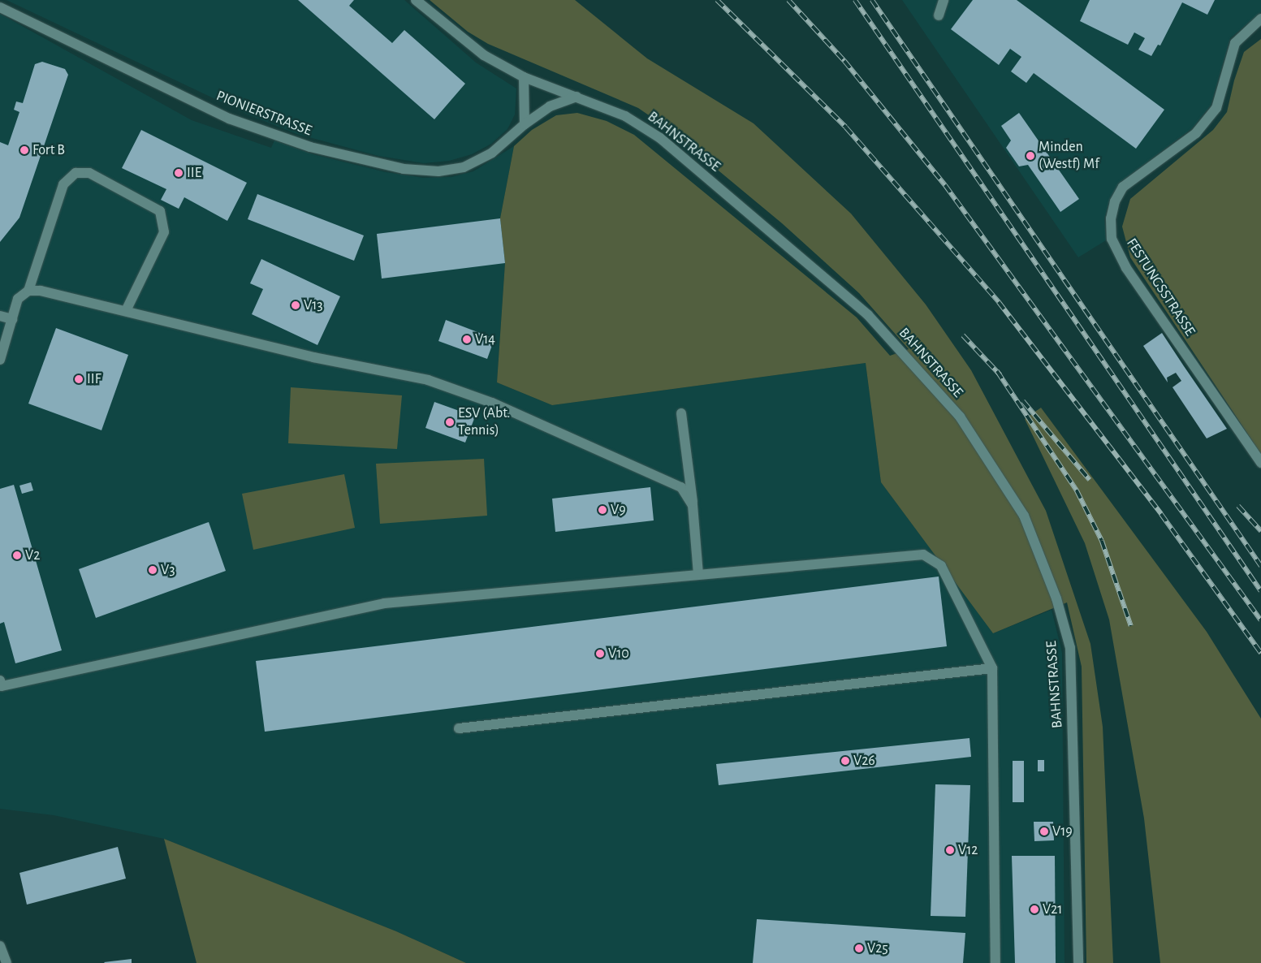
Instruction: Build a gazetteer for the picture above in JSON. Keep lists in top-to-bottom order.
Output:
{
  "streets": {
    "street": ["PIONIERSTRASSE", "BAHNSTRASSE", "FESTUNGSSTRASSE"]
  },
  "crossings": [
    ["PIONIERSTRASSE", "BAHNSTRASSE"]
  ],
  "places": [
    "Fort B",
    "Minden (Westf) Mf",
    "IIE",
    "V13",
    "V14",
    "IIF",
    "ESV (Abt. Tennis)",
    "V9",
    "V2",
    "V3",
    "V10",
    "V26",
    "V19",
    "V12",
    "V21",
    "V25"
  ]
}
